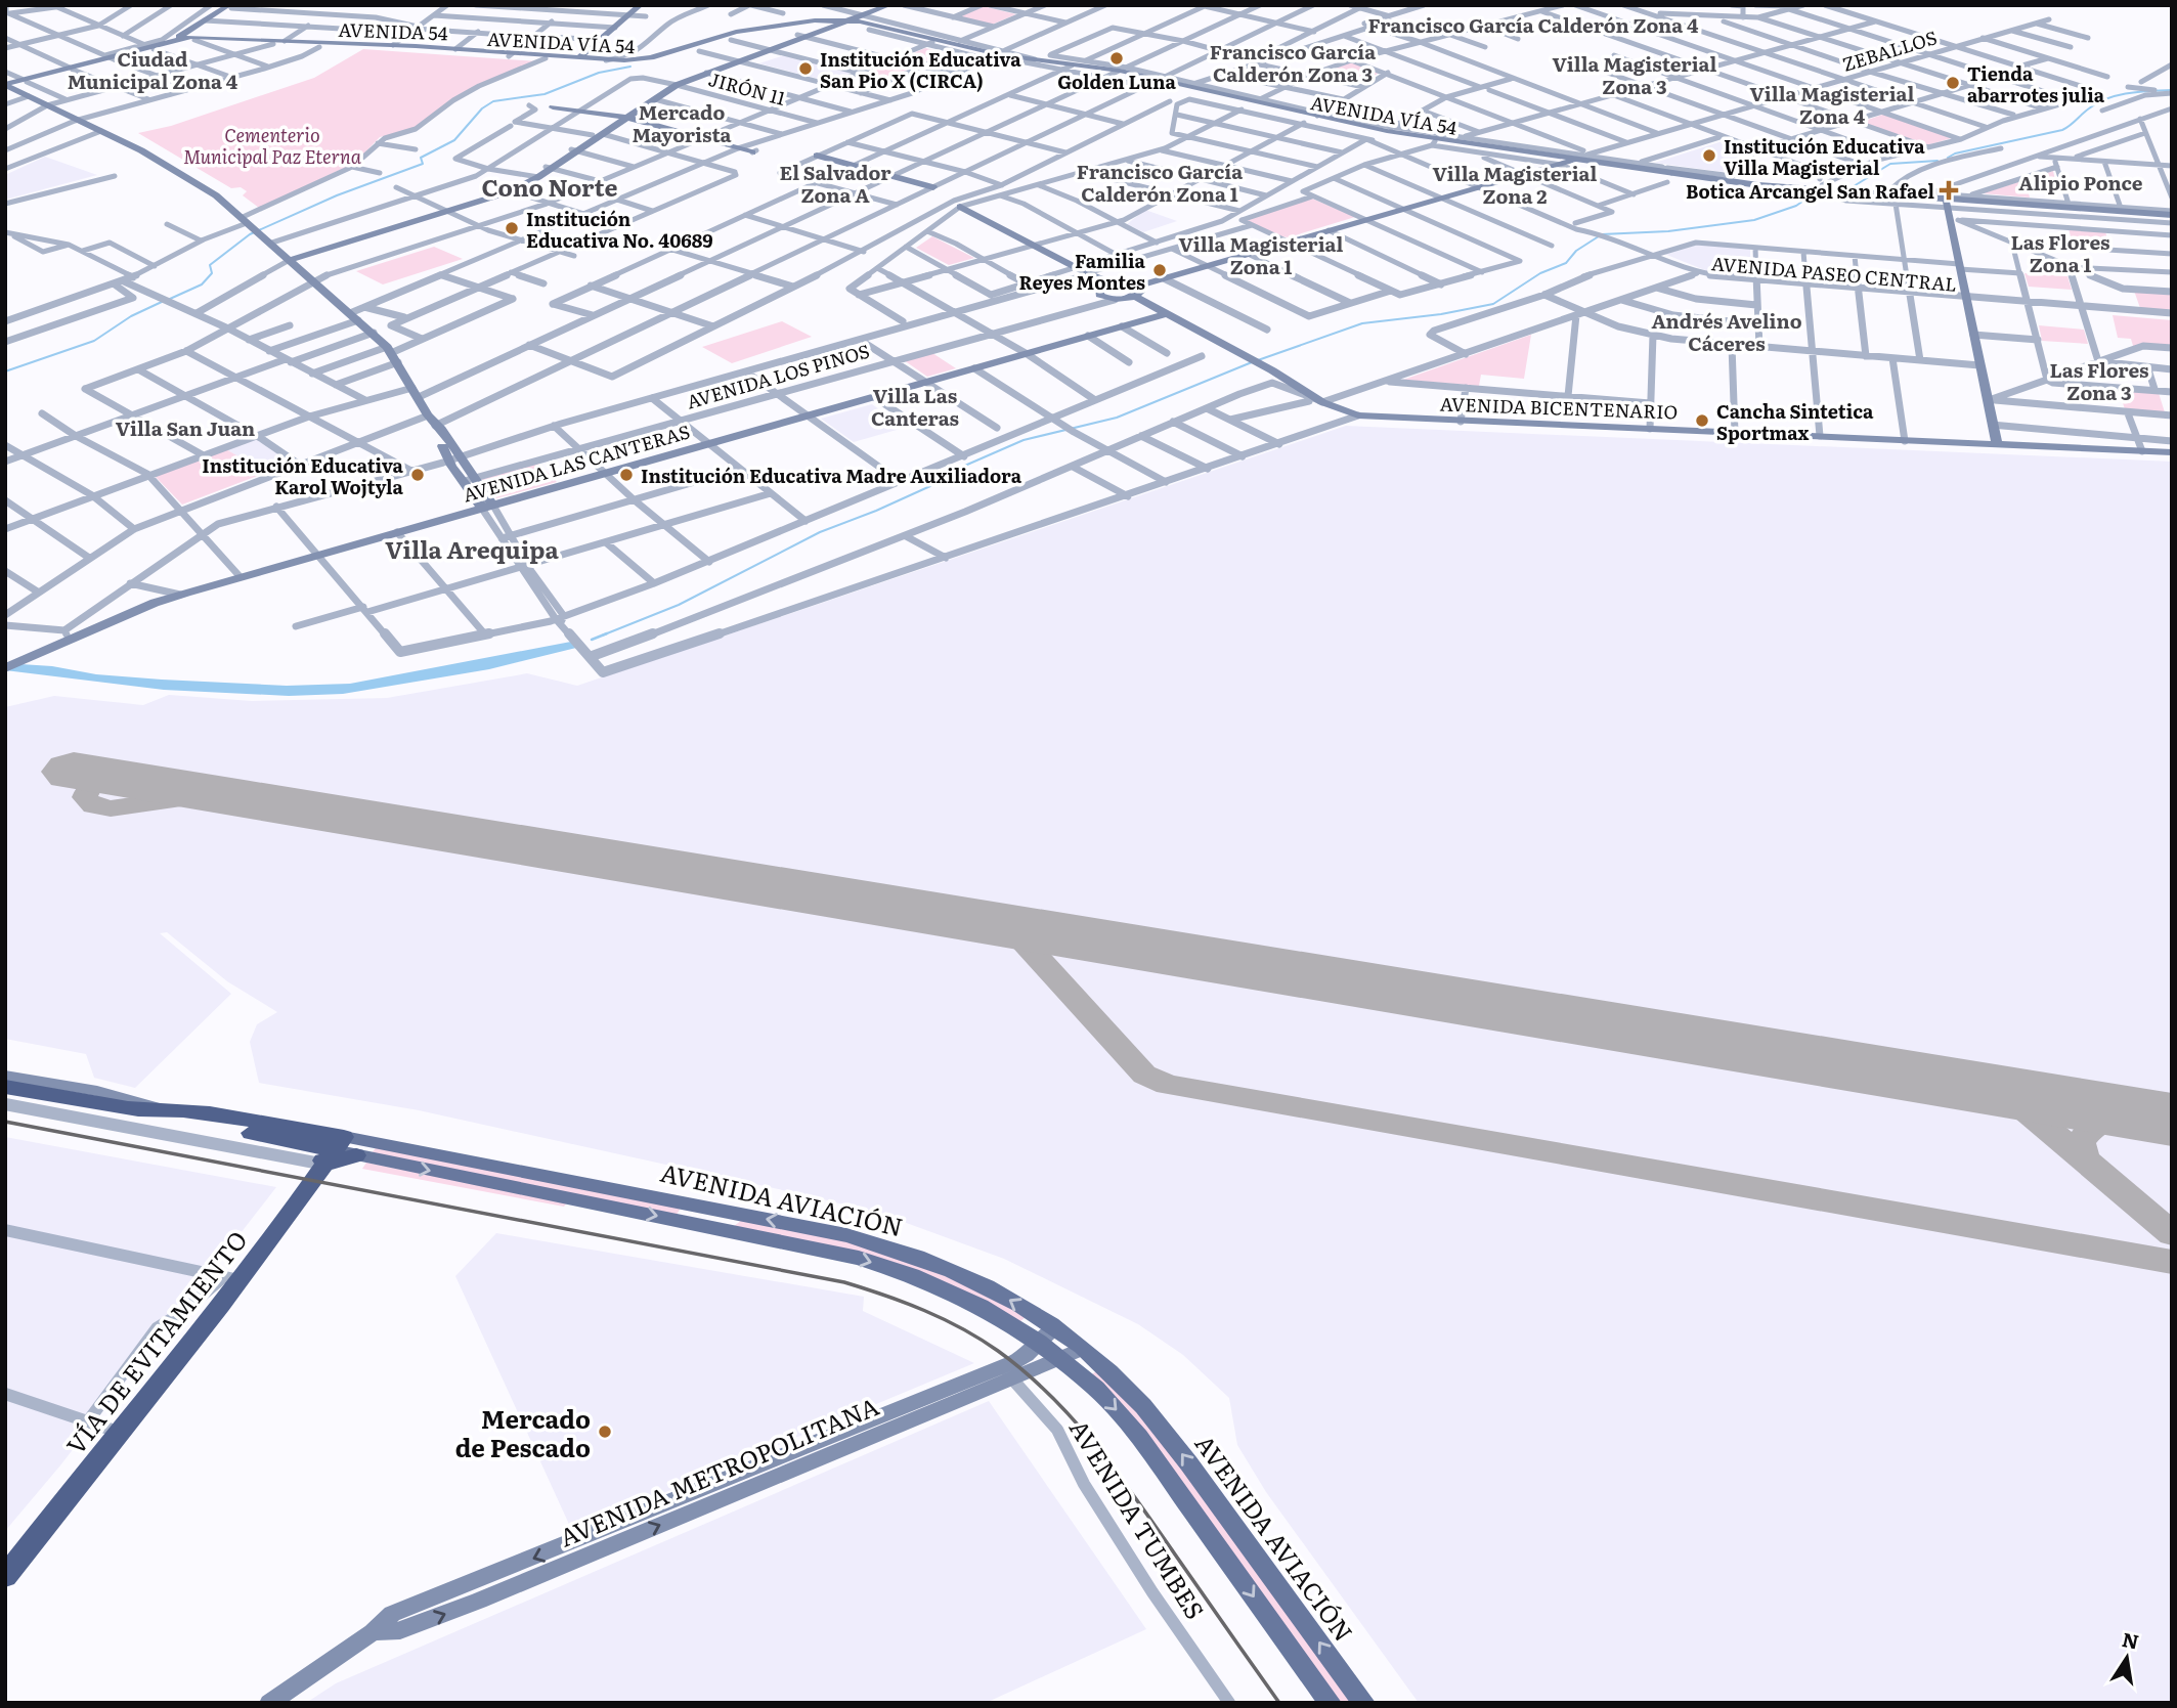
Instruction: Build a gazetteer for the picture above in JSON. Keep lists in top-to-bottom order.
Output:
{
  "streets": {
    "highway": ["AVENIDA AVIACIÓN", "VÍA DE EVITAMIENTO"],
    "main road": [
      "AVENIDA 54",
      "AVENIDA VÍA 54",
      "AVENIDA BICENTENARIO",
      "AVENIDA LAS CANTERAS",
      "AVENIDA METROPOLITANA"
    ],
    "street": [
      "ZEBALLOS",
      "JIRÓN 11",
      "AVENIDA PASEO CENTRAL",
      "AVENIDA LOS PINOS",
      "AVENIDA TUMBES"
    ]
  },
  "crossings": [
    ["AVENIDA 54", "AVENIDA VÍA 54"],
    ["AVENIDA VÍA 54", "ZEBALLOS"],
    ["AVENIDA LOS PINOS", "AVENIDA BICENTENARIO"],
    ["AVENIDA BICENTENARIO", "AVENIDA LAS CANTERAS"],
    ["AVENIDA AVIACIÓN", "VÍA DE EVITAMIENTO"],
    ["AVENIDA AVIACIÓN", "AVENIDA METROPOLITANA"],
    ["AVENIDA METROPOLITANA", "AVENIDA TUMBES"]
  ],
  "districts": [
    "Francisco García Calderón Zona 4",
    "Francisco García Calderón Zona 3",
    "Ciudad Municipal Zona 4",
    "Villa Magisterial Zona 3",
    "Villa Magisterial Zona 4",
    "Mercado Mayorista",
    "Francisco García Calderón Zona 1",
    "El Salvador Zona A",
    "Villa Magisterial Zona 2",
    "Alipio Ponce",
    "Cono Norte",
    "Las Flores Zona 1",
    "Villa Magisterial Zona 1",
    "Andrés Avelino Cáceres",
    "Las Flores Zona 3",
    "Villa Las Canteras",
    "Villa San Juan",
    "Villa Arequipa"
  ],
  "parks": ["Cementerio Municipal Paz Eterna"],
  "places": {
    "other": [
      "Golden Luna",
      "Institución Educativa San Pio X (CIRCA)",
      "Tienda abarrotes julia",
      "Institución Educativa Villa Magisterial",
      "Institución Educativa No. 40689",
      "Familia Reyes Montes",
      "Cancha Sintetica Sportmax",
      "Institución Educativa Karol Wojtyla",
      "Institución Educativa Madre Auxiliadora",
      "Mercado de Pescado"
    ],
    "health": ["Botica Arcangel San Rafael"]
  },
  "north": "top"
}
